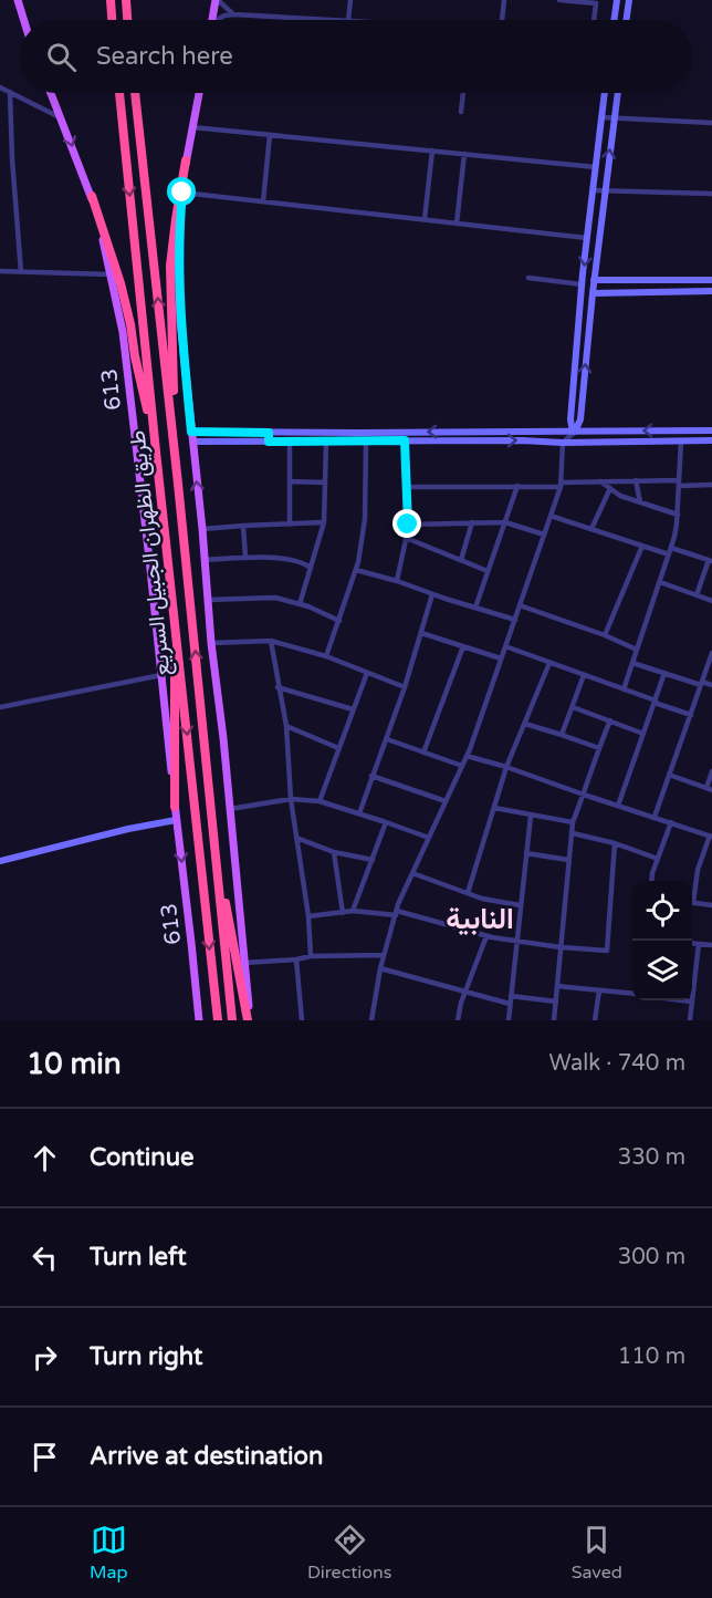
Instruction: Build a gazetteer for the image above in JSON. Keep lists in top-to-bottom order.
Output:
{
  "streets": {
    "highway": ["613", "طريق الظهران الجبيل السريع"]
  },
  "districts": ["النابية"],
  "page": {
    "search": "Search here",
    "heading": ["10 min", "Walk · 740 m"],
    "list": [
      ["Continue", "330 m"],
      ["Turn left", "300 m"],
      ["Turn right", "110 m"],
      "Arrive at destination"
    ],
    "nav": ["Map", "Directions", "Saved"]
  }
}
